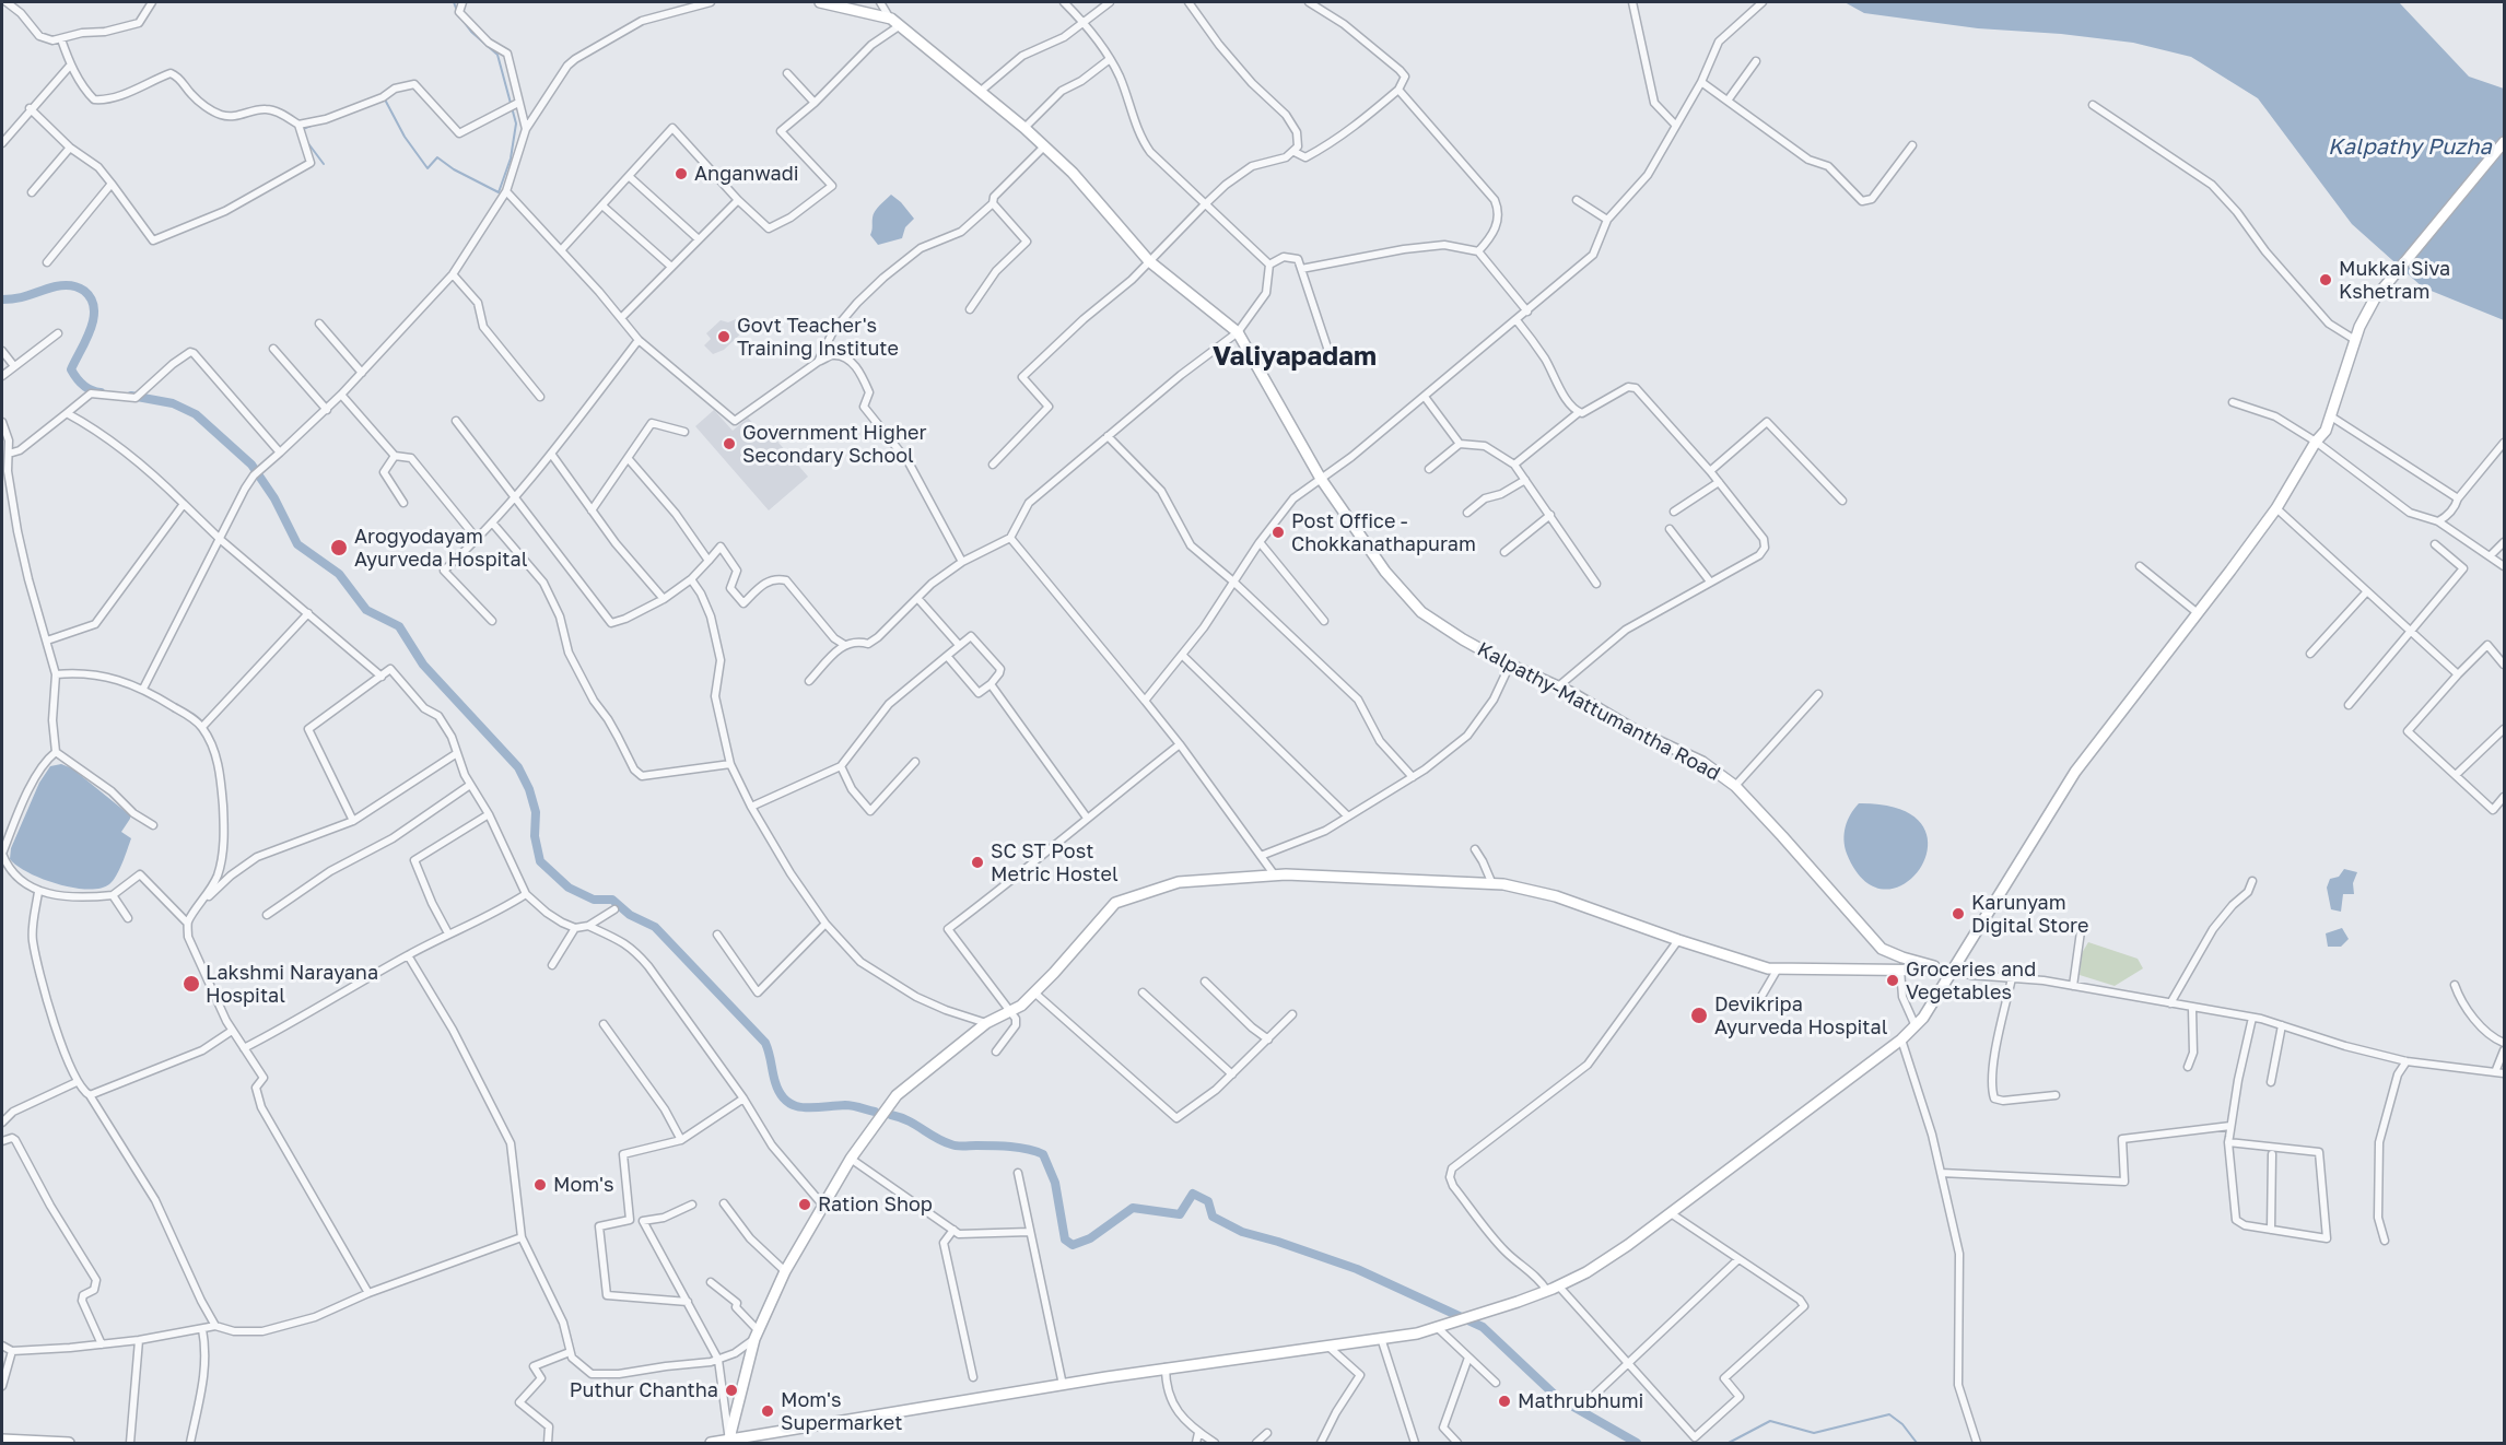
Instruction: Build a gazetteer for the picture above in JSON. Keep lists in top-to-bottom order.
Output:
{
  "streets": {
    "street": ["Kalpathy-Mattumantha Road"]
  },
  "districts": ["Valiyapadam"],
  "water": ["Kalpathy Puzha"],
  "places": [
    "Anganwadi",
    "Mukkai Siva Kshetram",
    "Govt Teacher's Training Institute",
    "Government Higher Secondary School",
    "Post Office - Chokkanathapuram",
    "Arogyodayam Ayurveda Hospital",
    "SC ST Post Metric Hostel",
    "Karunyam Digital Store",
    "Groceries and Vegetables",
    "Lakshmi Narayana Hospital",
    "Devikripa Ayurveda Hospital",
    "Mom's",
    "Ration Shop",
    "Puthur Chantha",
    "Mathrubhumi",
    "Mom's Supermarket"
  ]
}
